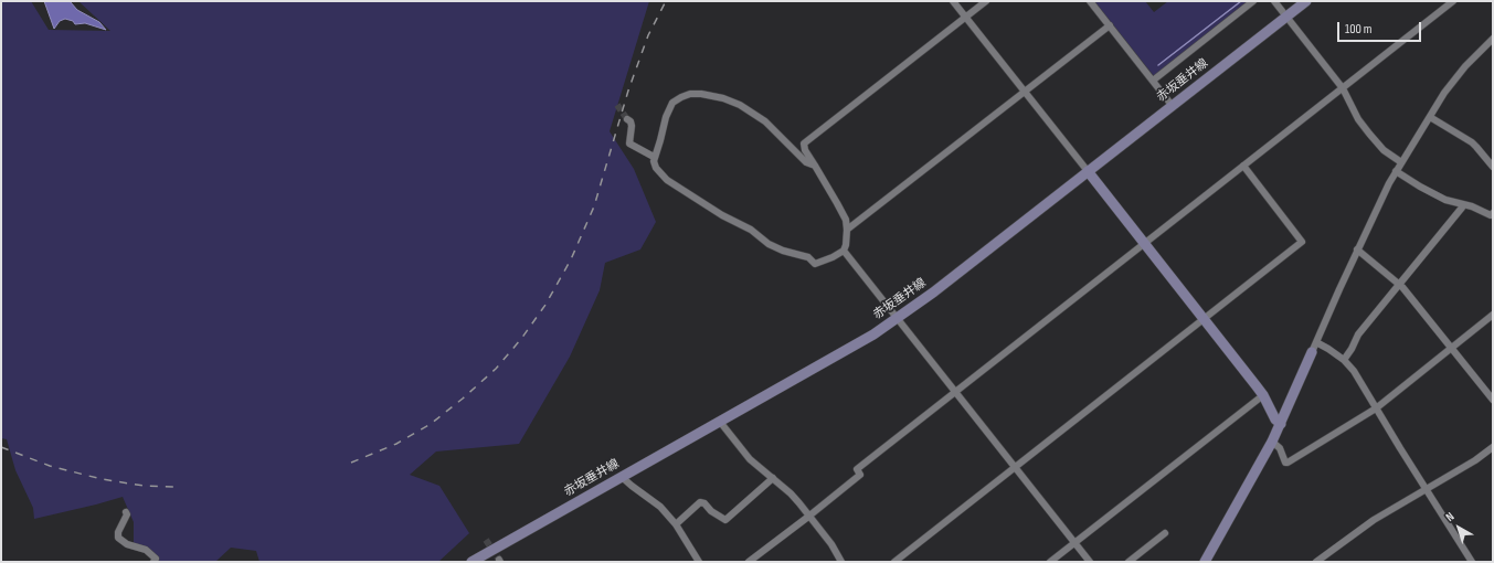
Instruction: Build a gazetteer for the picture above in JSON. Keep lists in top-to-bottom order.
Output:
{
  "streets": {
    "main road": ["赤坂垂井線"]
  },
  "scale_bar": "100 m",
  "north": "top left"
}
